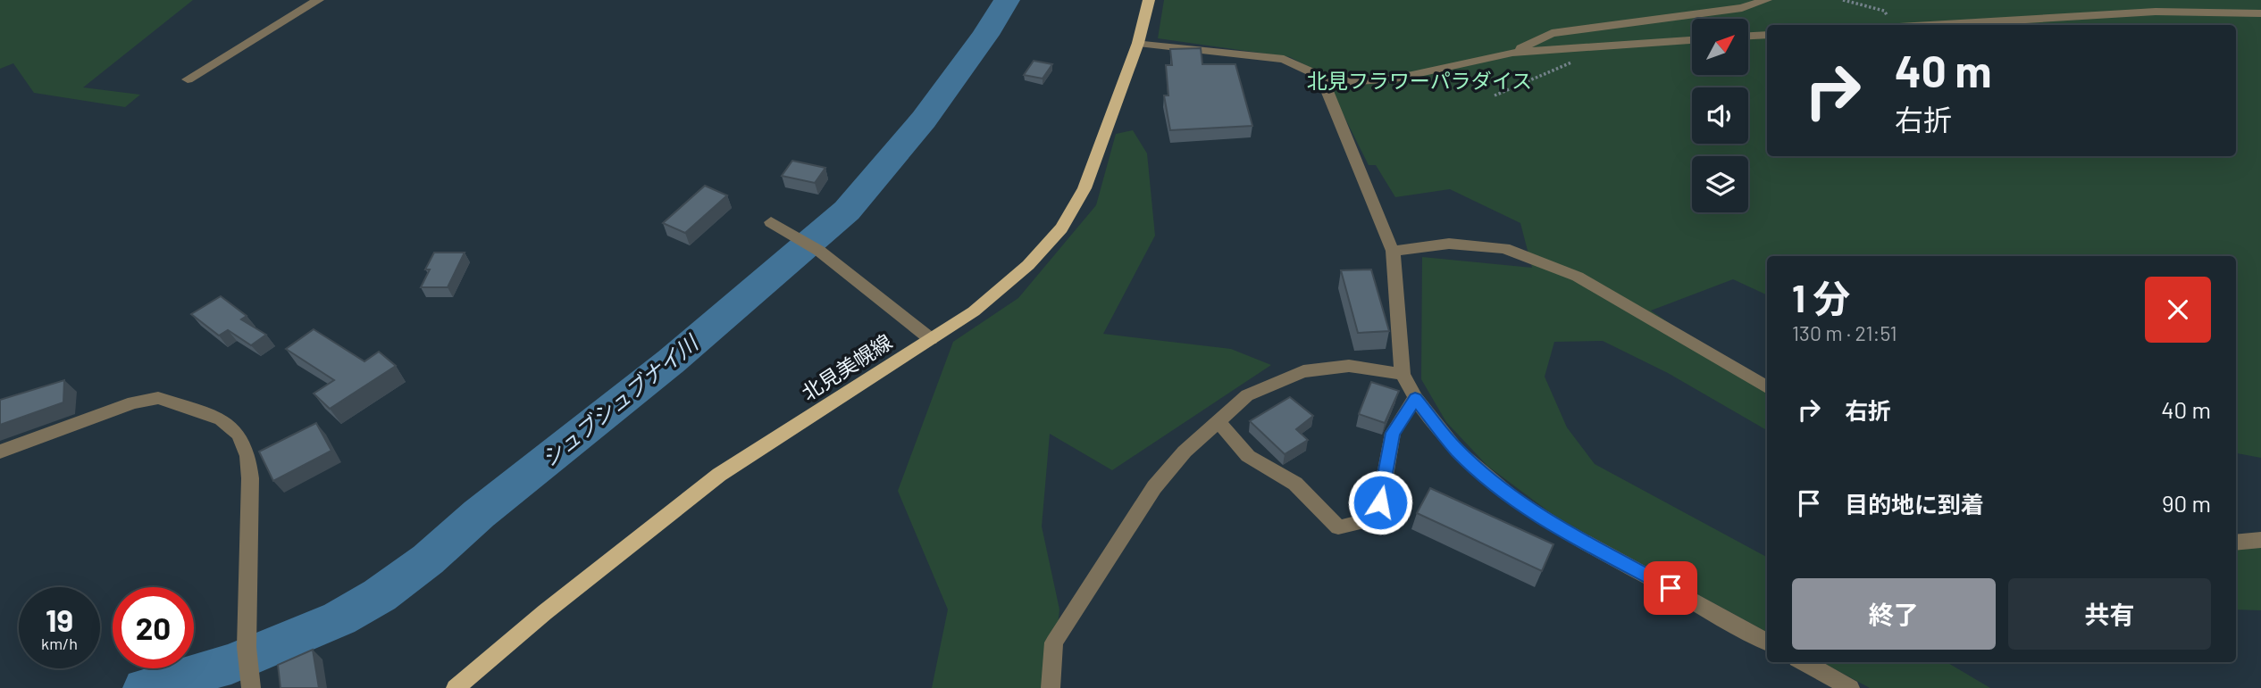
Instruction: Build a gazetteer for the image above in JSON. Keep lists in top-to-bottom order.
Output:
{
  "streets": {
    "main road": ["北見美幌線"]
  },
  "water": ["シュブシュブナイ川"],
  "parks": ["北見フラワーパラダイス"],
  "north": "top right",
  "page": {
    "turn": ["40 m", "右折"],
    "heading": ["1 分", "130 m · 21:51"],
    "list": [
      {
        "name": "右折",
        "value": "40 m"
      },
      {
        "name": "目的地に到着",
        "value": "90 m"
      }
    ],
    "buttons": ["終了", "共有"],
    "speed": "19 km/h",
    "limit": "20"
  }
}
